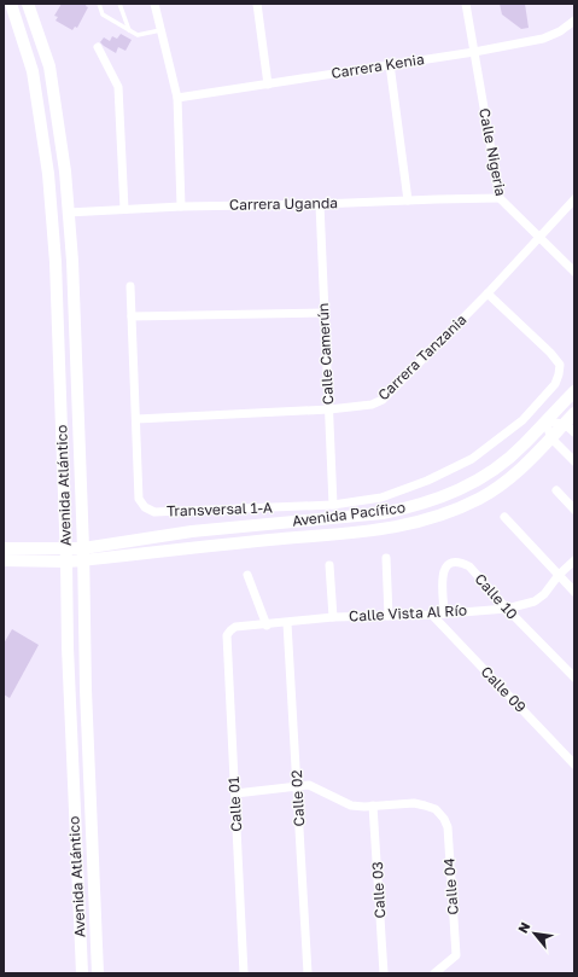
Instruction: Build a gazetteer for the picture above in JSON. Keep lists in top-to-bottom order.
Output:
{
  "streets": {
    "main road": ["Avenida Atlántico", "Avenida Pacífico"],
    "street": [
      "Carrera Kenia",
      "Calle Nigeria",
      "Carrera Uganda",
      "Calle Camerún",
      "Carrera Tanzania",
      "Transversal 1-A",
      "Calle 10",
      "Calle Vista Al Río",
      "Calle 09",
      "Calle 02",
      "Calle 01",
      "Calle 04",
      "Calle 03"
    ]
  },
  "crossings": [
    ["Carrera Kenia", "Calle Nigeria"],
    ["Calle Nigeria", "Carrera Uganda"],
    ["Calle Nigeria", "Carrera Tanzania"],
    ["Carrera Uganda", "Calle Camerún"],
    ["Carrera Uganda", "Avenida Atlántico"],
    ["Calle Camerún", "Carrera Tanzania"],
    ["Calle Camerún", "Transversal 1-A"],
    ["Carrera Tanzania", "Transversal 1-A"],
    ["Avenida Atlántico", "Avenida Pacífico"],
    ["Calle 10", "Calle Vista Al Río"],
    ["Calle Vista Al Río", "Calle 09"],
    ["Calle Vista Al Río", "Calle 02"],
    ["Calle Vista Al Río", "Calle 01"],
    ["Calle 04", "Calle 03"]
  ],
  "north": "top left"
}
